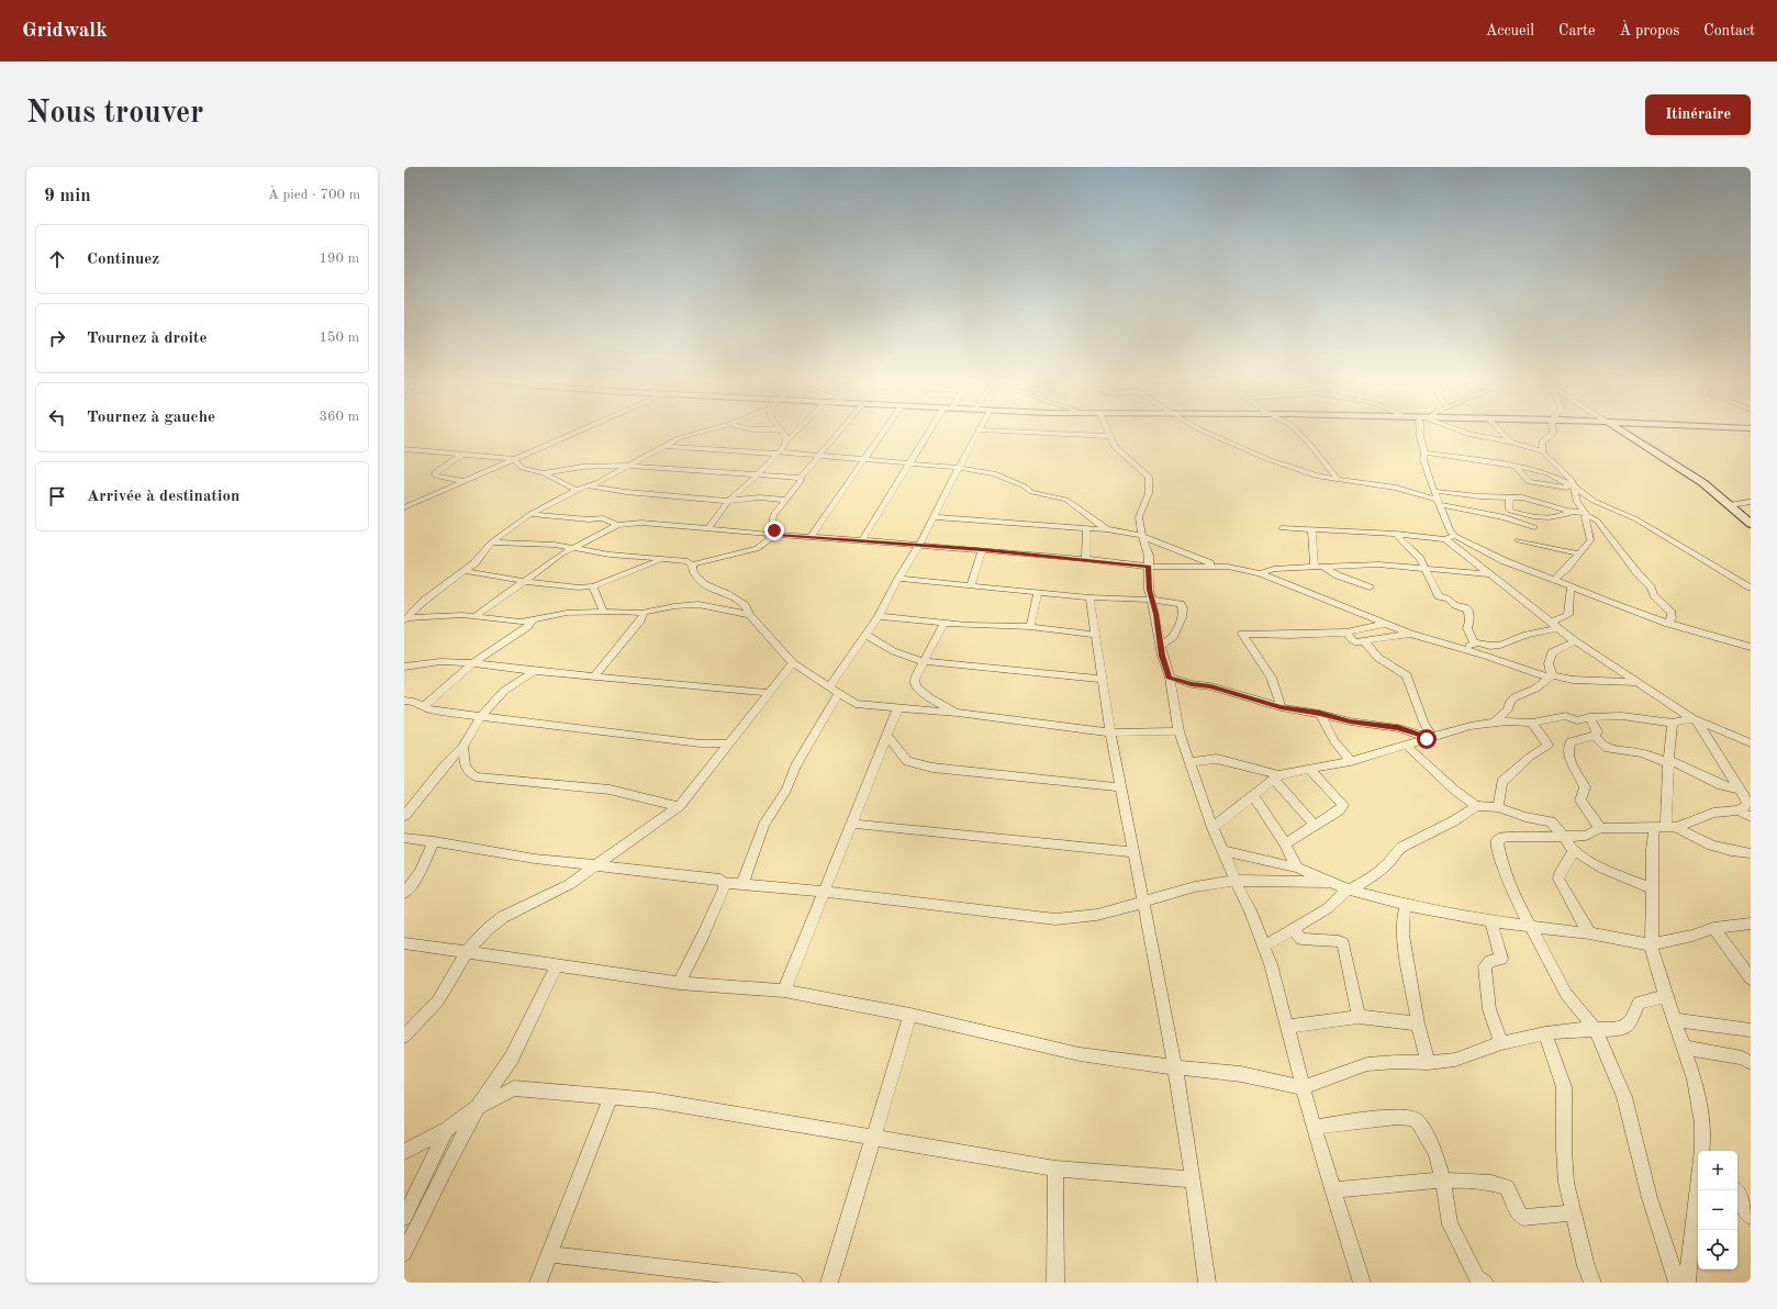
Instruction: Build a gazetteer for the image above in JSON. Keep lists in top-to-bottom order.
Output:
{
  "page": {
    "header": "Gridwalk",
    "nav": [
      "Accueil",
      "Carte",
      "À propos",
      "Contact"
    ],
    "buttons": "Itinéraire",
    "title": "Nous trouver",
    "heading": ["9 min", "À pied · 700 m"],
    "list": [
      ["Continuez", "190 m"],
      ["Tournez à droite", "150 m"],
      ["Tournez à gauche", "360 m"],
      "Arrivée à destination"
    ],
    "map_buttons": ["+", "−"]
  }
}
